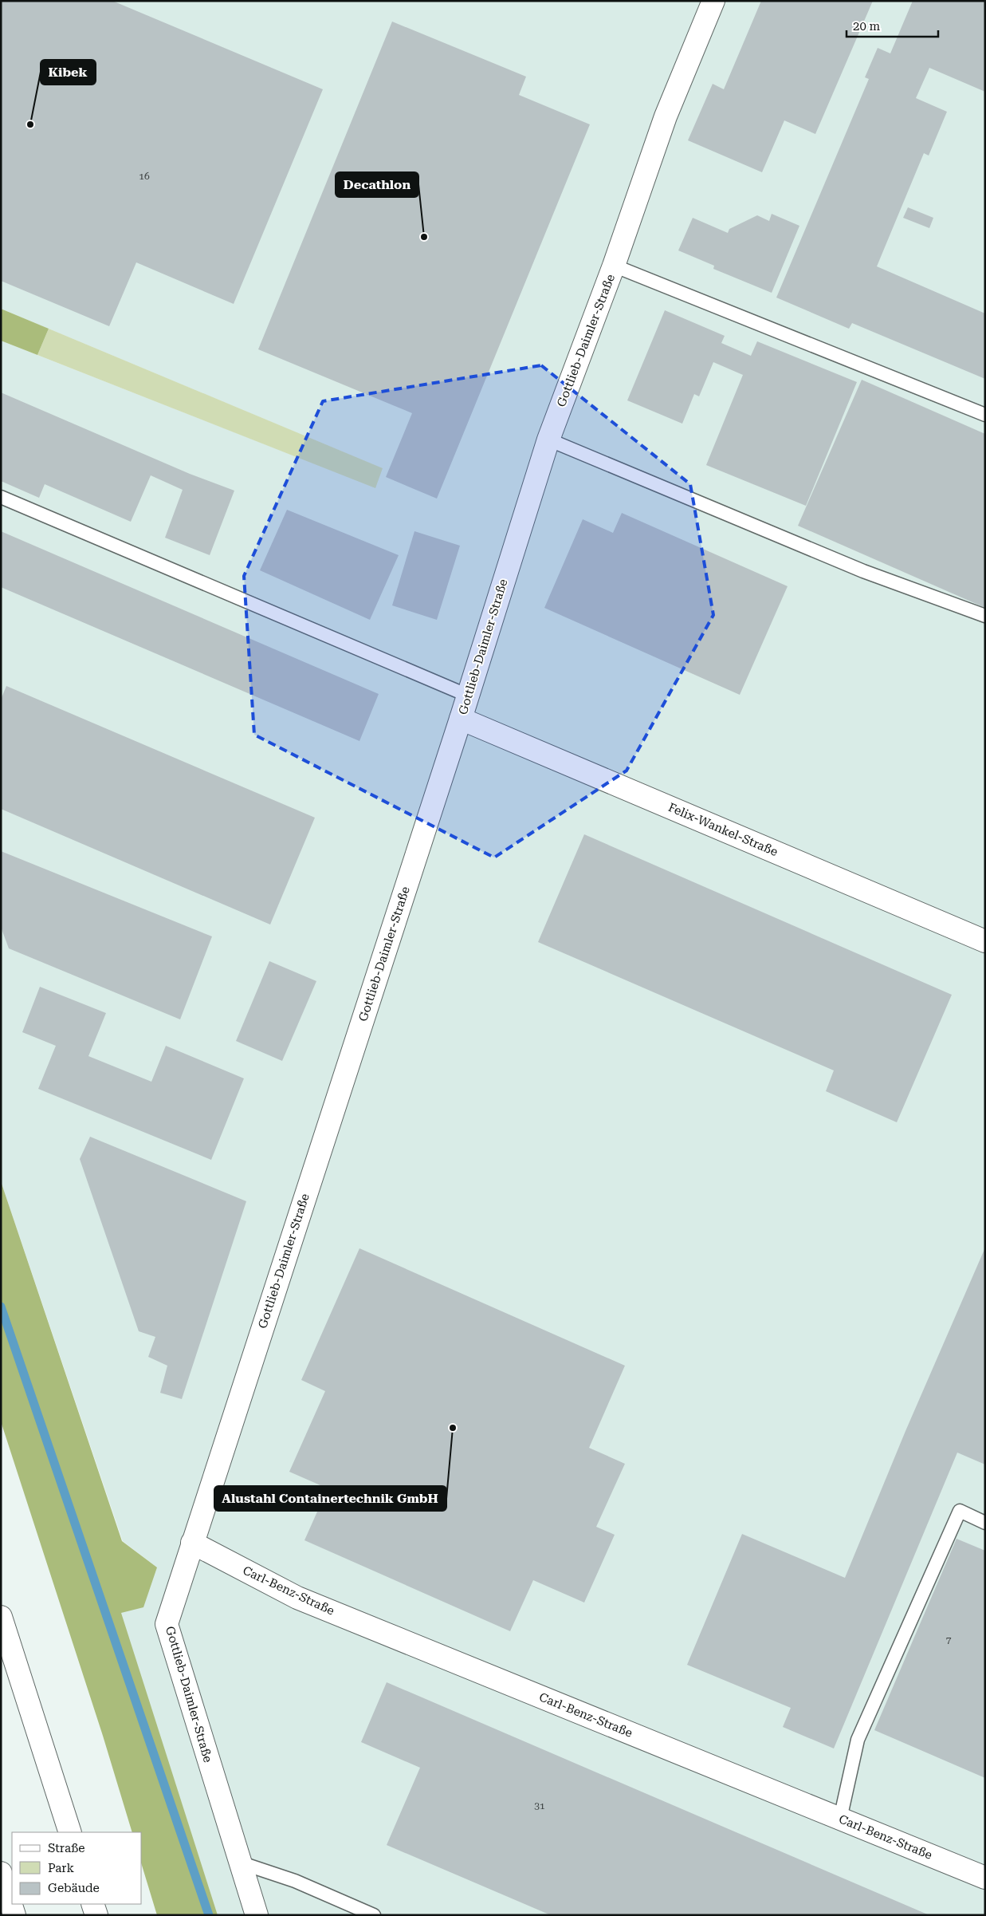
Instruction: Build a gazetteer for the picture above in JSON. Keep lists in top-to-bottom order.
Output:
{
  "streets": {
    "main road": ["Gottlieb-Daimler-Straße", "Felix-Wankel-Straße", "Carl-Benz-Straße"]
  },
  "crossings": [
    ["Gottlieb-Daimler-Straße", "Felix-Wankel-Straße"],
    ["Gottlieb-Daimler-Straße", "Carl-Benz-Straße"]
  ],
  "places": ["Kibek", "Decathlon", "Alustahl Containertechnik GmbH"],
  "house_numbers": ["16", "7", "31"],
  "legend": ["Straße", "Park", "Gebäude"],
  "scale_bar": "20 m"
}
